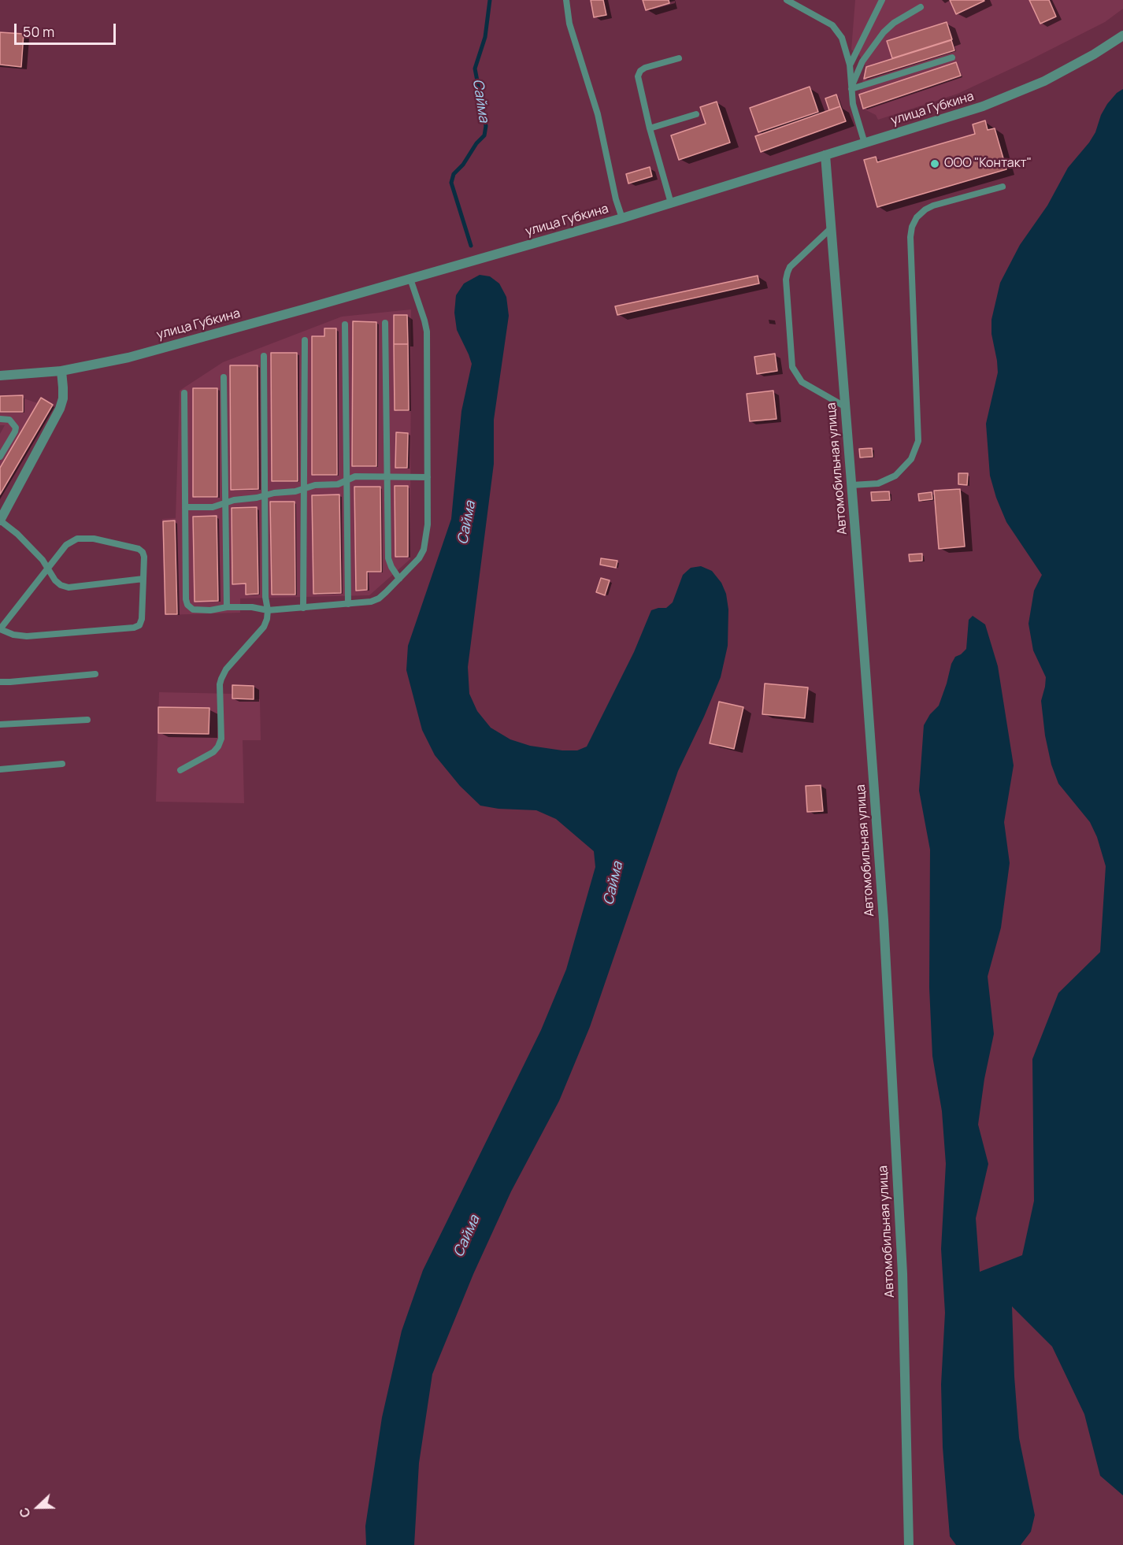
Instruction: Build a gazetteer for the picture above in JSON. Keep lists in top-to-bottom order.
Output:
{
  "streets": {
    "street": ["улица Губкина", "Автомобильная улица"]
  },
  "crossings": [
    ["улица Губкина", "Автомобильная улица"]
  ],
  "water": ["Сайма"],
  "places": ["ООО \"Контакт\""],
  "scale_bar": "50 m",
  "north": "left"
}
